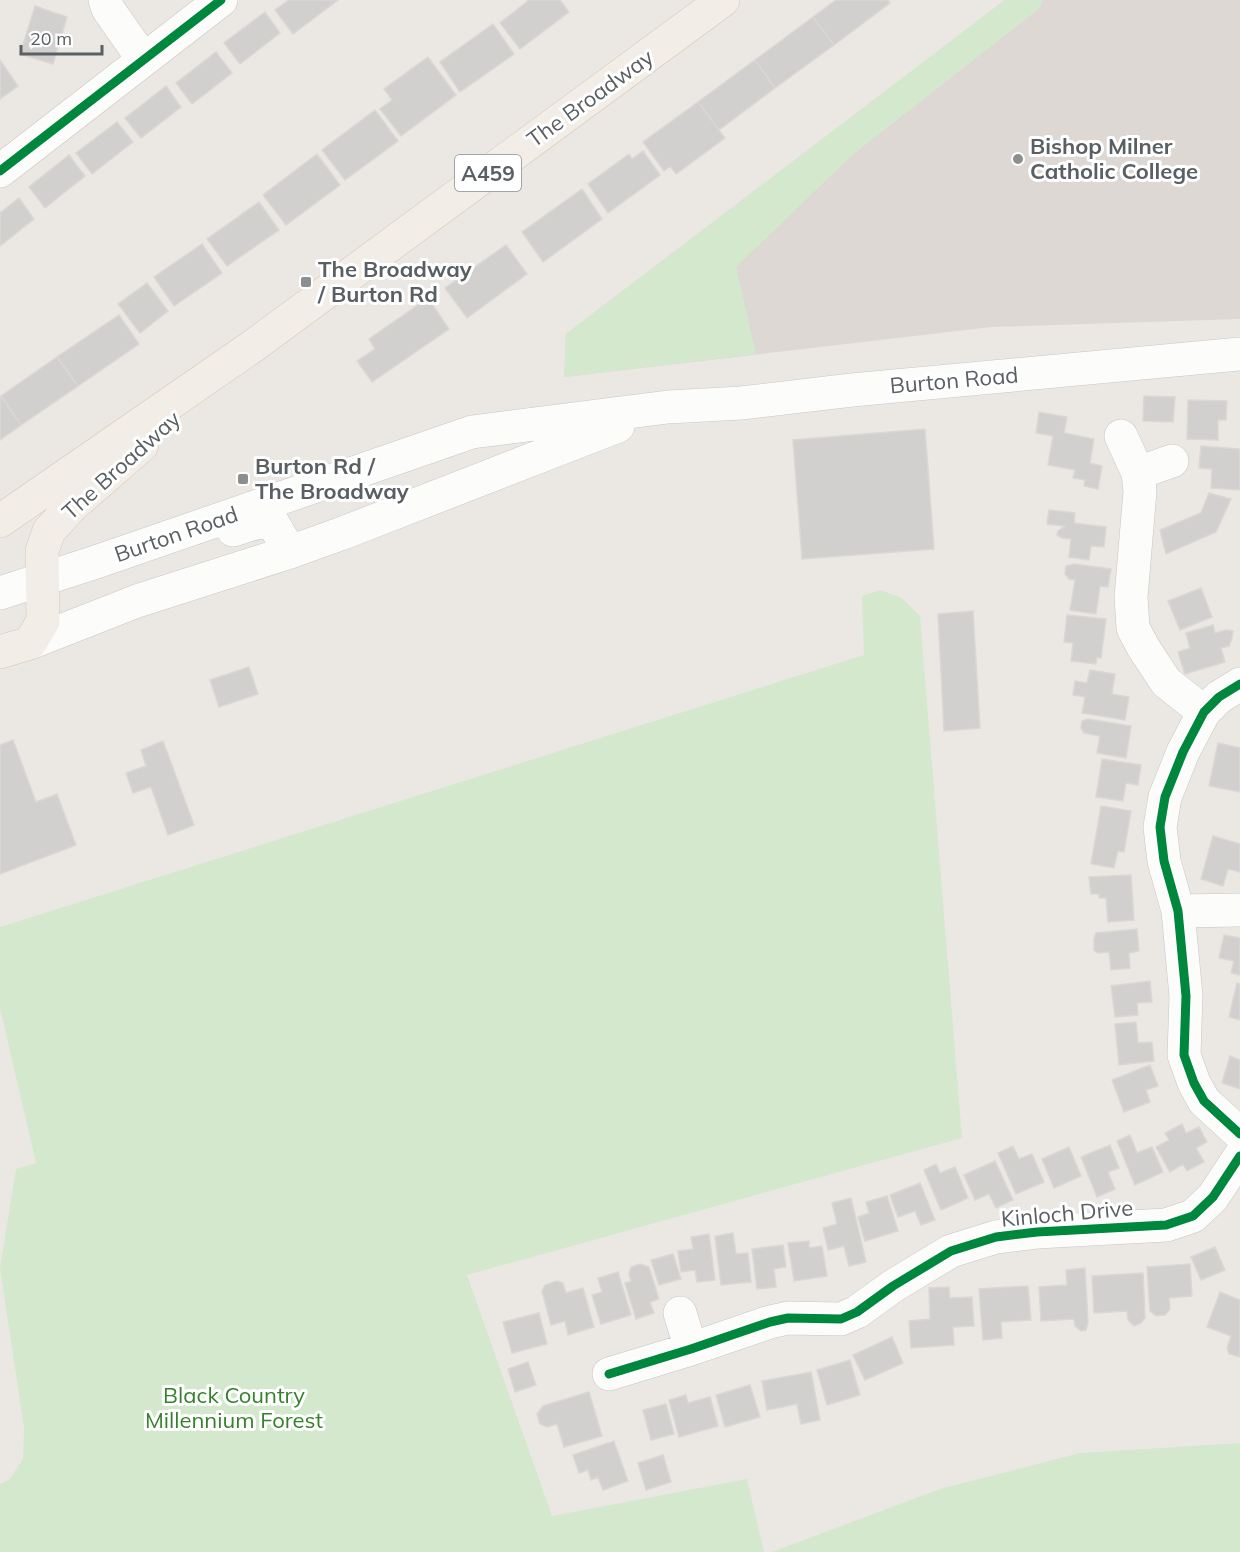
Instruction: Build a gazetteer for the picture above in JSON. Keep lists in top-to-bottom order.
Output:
{
  "streets": {
    "main road": [
      "The Broadway",
      "A459",
      "Burton Road",
      "Kinloch Drive"
    ]
  },
  "crossings": [
    ["The Broadway", "Burton Road"]
  ],
  "parks": ["Black Country Millennium Forest"],
  "places": {
    "other": ["Bishop Milner Catholic College"],
    "transit": ["The Broadway / Burton Rd", "Burton Rd / The Broadway"]
  },
  "scale_bar": "20 m"
}
